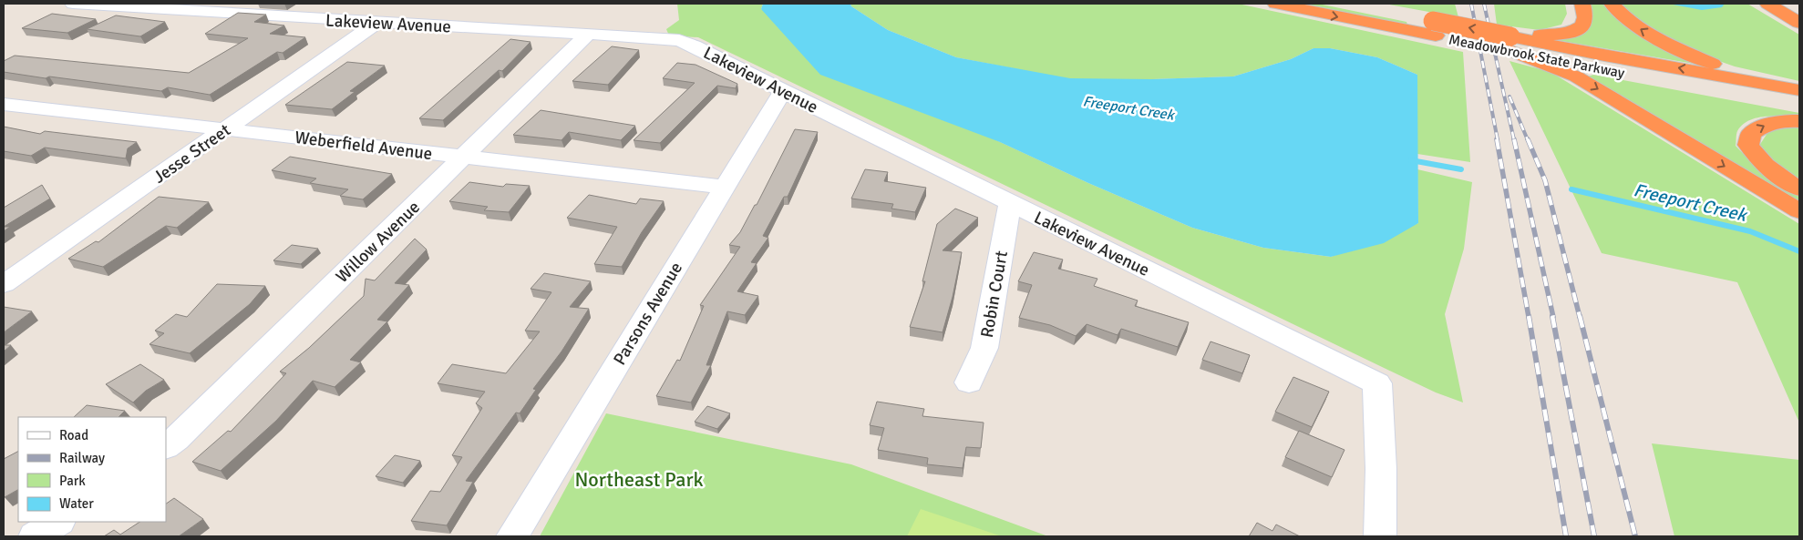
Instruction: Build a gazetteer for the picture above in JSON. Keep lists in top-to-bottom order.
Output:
{
  "streets": {
    "highway": ["Meadowbrook State Parkway"],
    "street": [
      "Lakeview Avenue",
      "Weberfield Avenue",
      "Jesse Street",
      "Willow Avenue",
      "Robin Court",
      "Parsons Avenue"
    ]
  },
  "crossings": [
    ["Lakeview Avenue", "Jesse Street"],
    ["Lakeview Avenue", "Willow Avenue"],
    ["Lakeview Avenue", "Robin Court"],
    ["Lakeview Avenue", "Parsons Avenue"],
    ["Weberfield Avenue", "Jesse Street"],
    ["Weberfield Avenue", "Willow Avenue"],
    ["Weberfield Avenue", "Parsons Avenue"]
  ],
  "water": ["Freeport Creek"],
  "parks": ["Northeast Park"],
  "legend": [
    "Road",
    "Railway",
    "Park",
    "Water"
  ]
}
